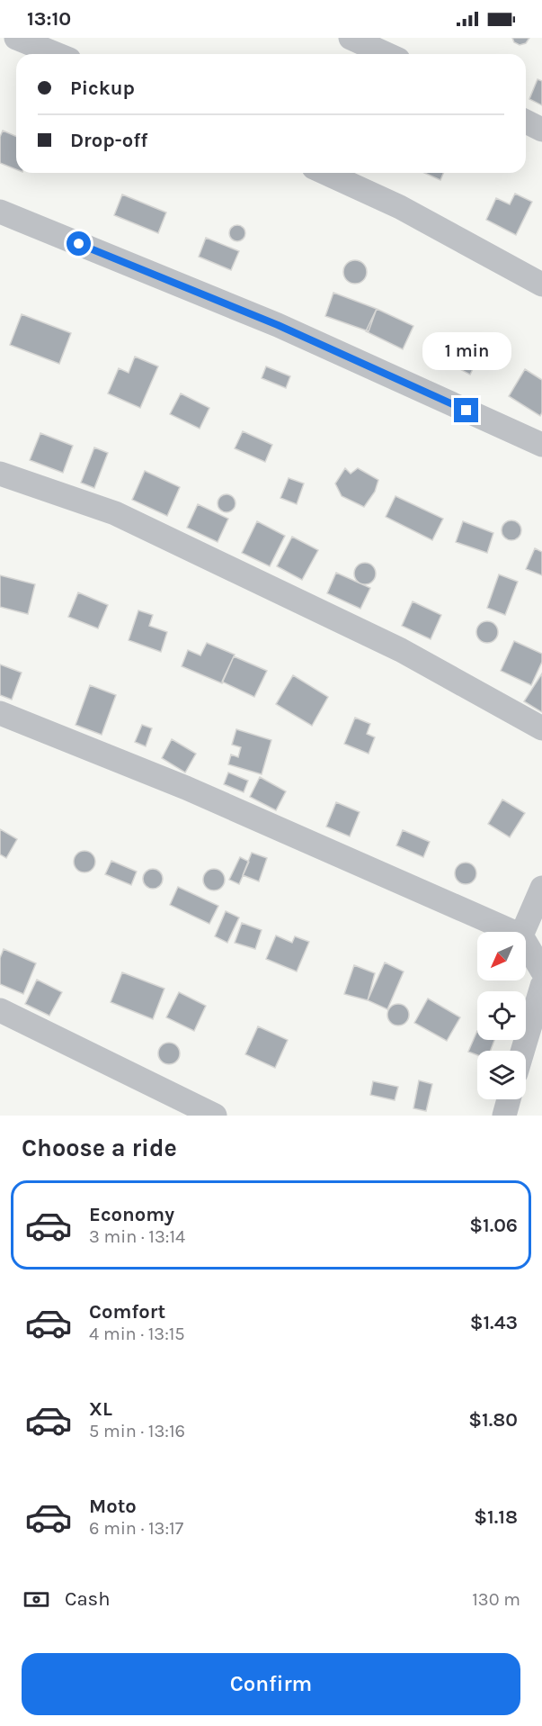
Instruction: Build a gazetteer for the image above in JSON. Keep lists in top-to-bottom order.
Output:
{
  "north": "bottom left",
  "page": {
    "status": "13:10",
    "banner": ["Pickup", "Drop-off"],
    "bubble": "1 min",
    "heading": "Choose a ride",
    "list": [
      {
        "name": "Economy",
        "note": "3 min · 13:14",
        "value": "$1.06"
      },
      {
        "name": "Comfort",
        "note": "4 min · 13:15",
        "value": "$1.43"
      },
      {
        "name": "XL",
        "note": "5 min · 13:16",
        "value": "$1.80"
      },
      {
        "name": "Moto",
        "note": "6 min · 13:17",
        "value": "$1.18"
      }
    ],
    "pay": ["Cash", "130 m"],
    "buttons": "Confirm"
  }
}
